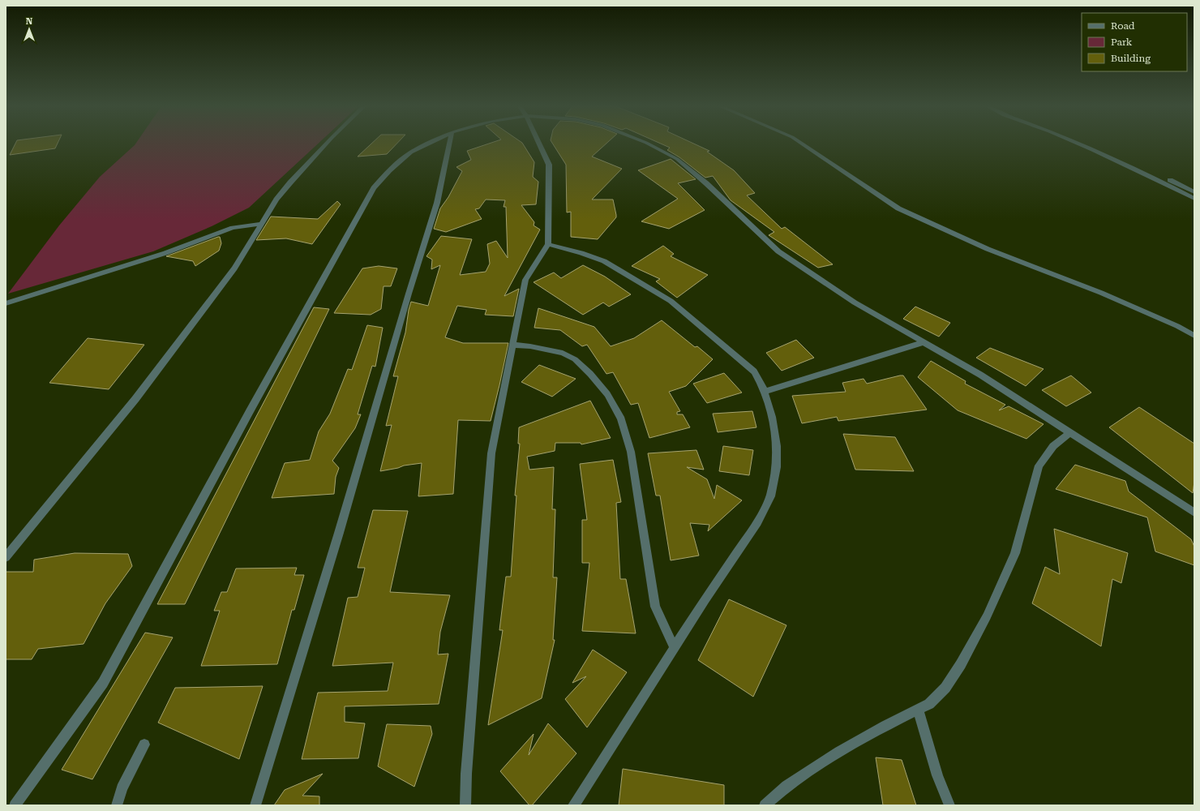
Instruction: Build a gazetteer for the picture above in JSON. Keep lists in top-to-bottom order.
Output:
{
  "legend": ["Road", "Park", "Building"],
  "north": "top"
}
